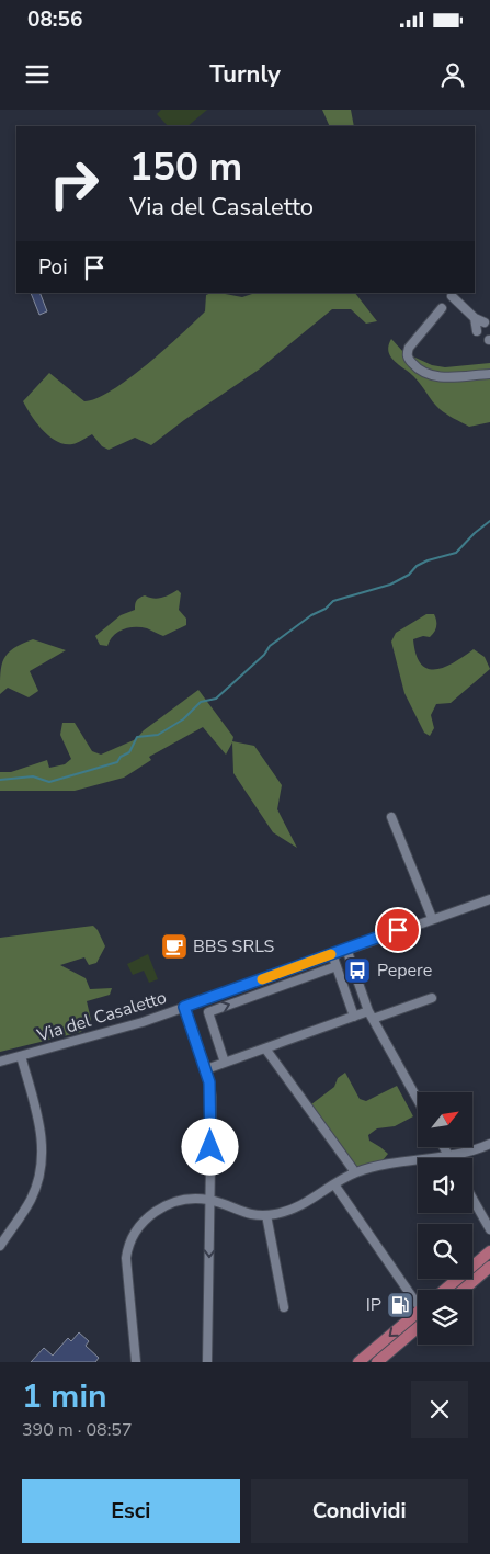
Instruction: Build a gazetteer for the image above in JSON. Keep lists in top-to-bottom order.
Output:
{
  "streets": {
    "street": ["Via del Casaletto"]
  },
  "places": {
    "cafe": ["BBS SRLS"],
    "bus stop": ["Pepere"],
    "fuel station": ["IP"]
  },
  "north": "top right",
  "page": {
    "status": "08:56",
    "header": "Turnly",
    "turn": ["150 m", "Via del Casaletto"],
    "then": "Poi",
    "heading": ["1 min", "390 m · 08:57"],
    "buttons": ["Esci", "Condividi"]
  }
}
